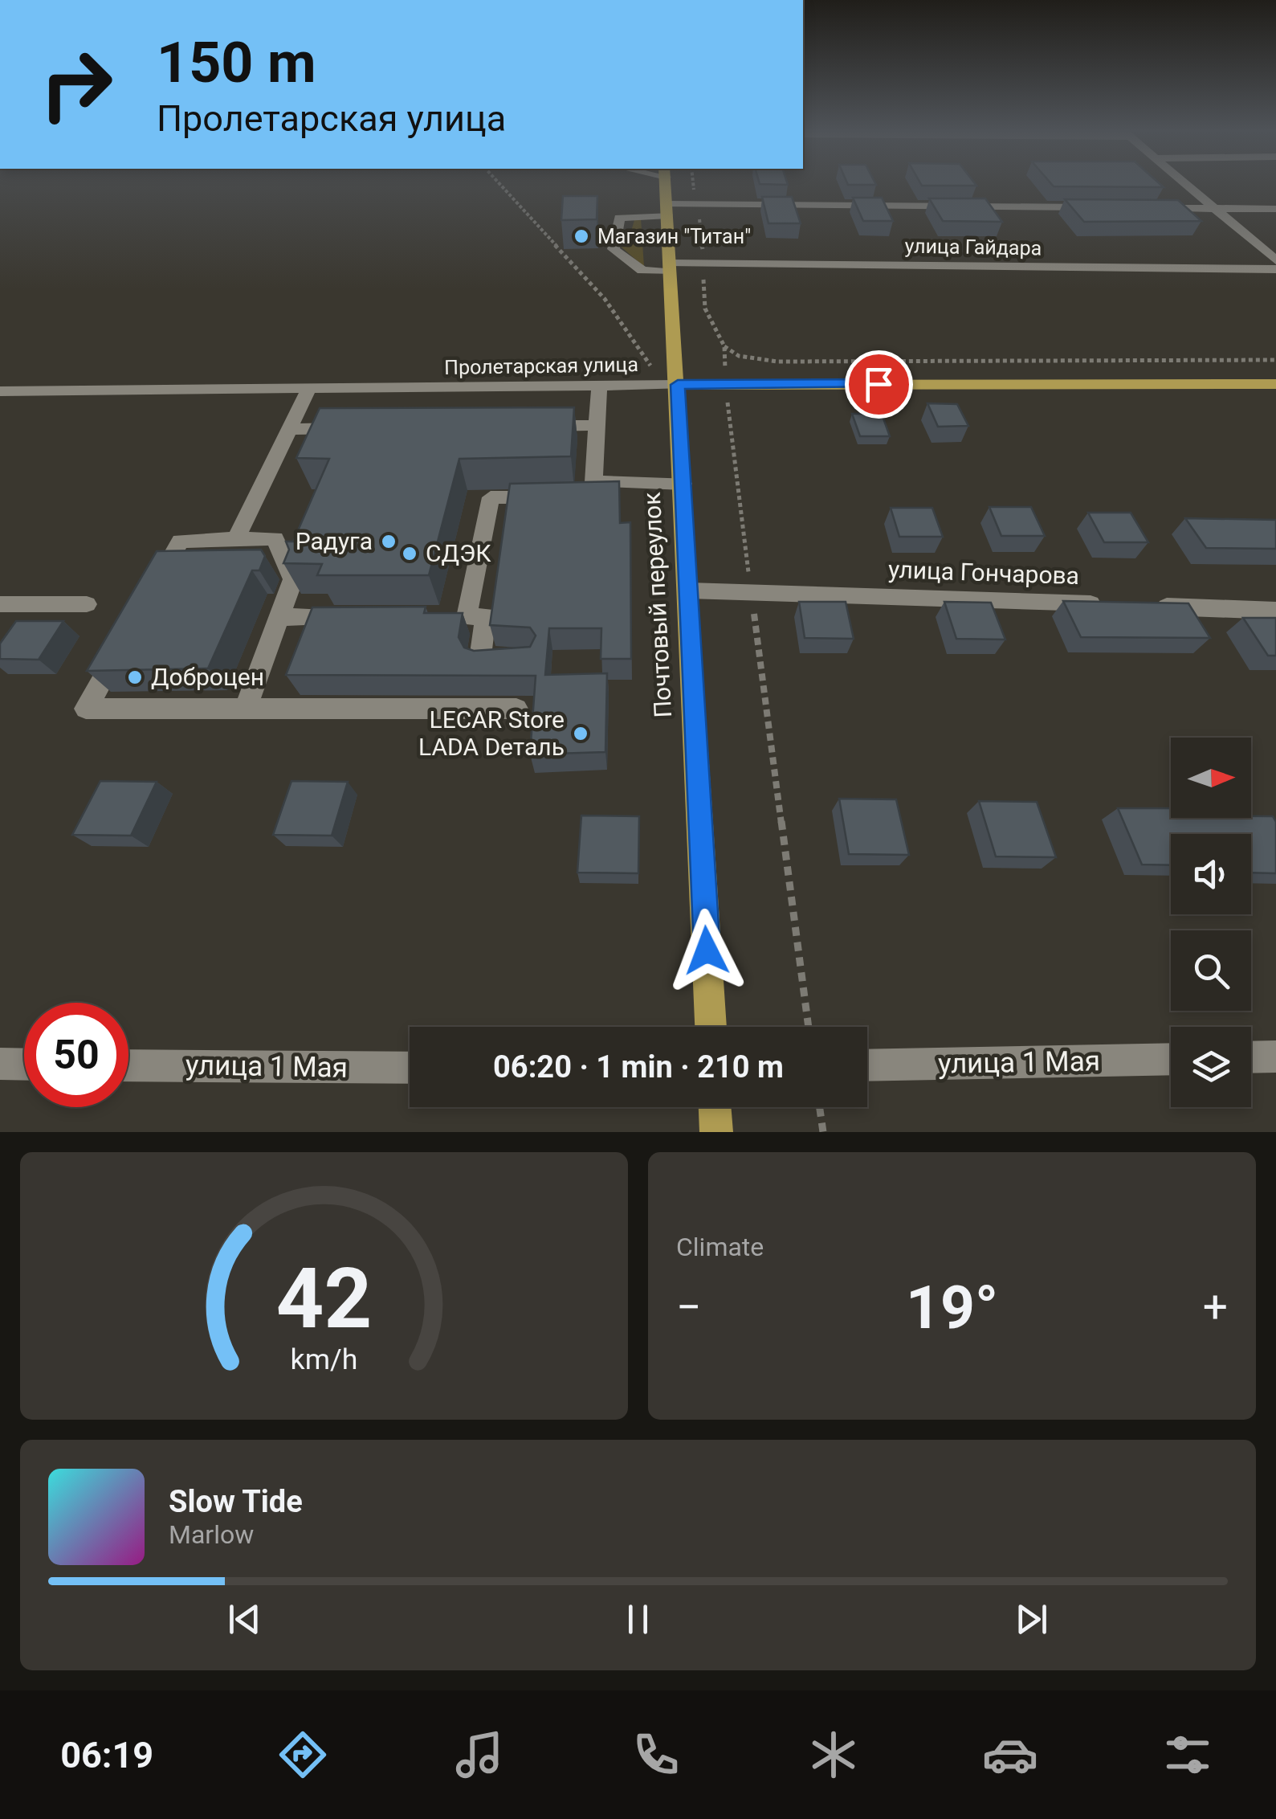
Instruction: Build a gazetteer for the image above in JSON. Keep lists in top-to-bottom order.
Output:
{
  "streets": {
    "main road": ["Пролетарская улица", "Почтовый переулок"],
    "street": ["улица Гайдара", "улица Гончарова", "улица 1 Мая"]
  },
  "crossings": [
    ["улица Гайдара", "Почтовый переулок"],
    ["Пролетарская улица", "Почтовый переулок"],
    ["улица Гончарова", "Почтовый переулок"]
  ],
  "places": [
    "Магазин \"Титан\"",
    "Радуга",
    "СДЭК",
    "Доброцен",
    "LECAR Store LADA Dеталь"
  ],
  "north": "right",
  "page": {
    "turn": ["150 m", "Пролетарская улица"],
    "limit": "50",
    "trip": "06:20 · 1 min · 210 m",
    "tile": "Climate",
    "heat": ["−", "19°", "+"],
    "song": ["Slow Tide", "Marlow"],
    "tabs": "06:19",
    "gauge": ["42", "km/h"]
  }
}
